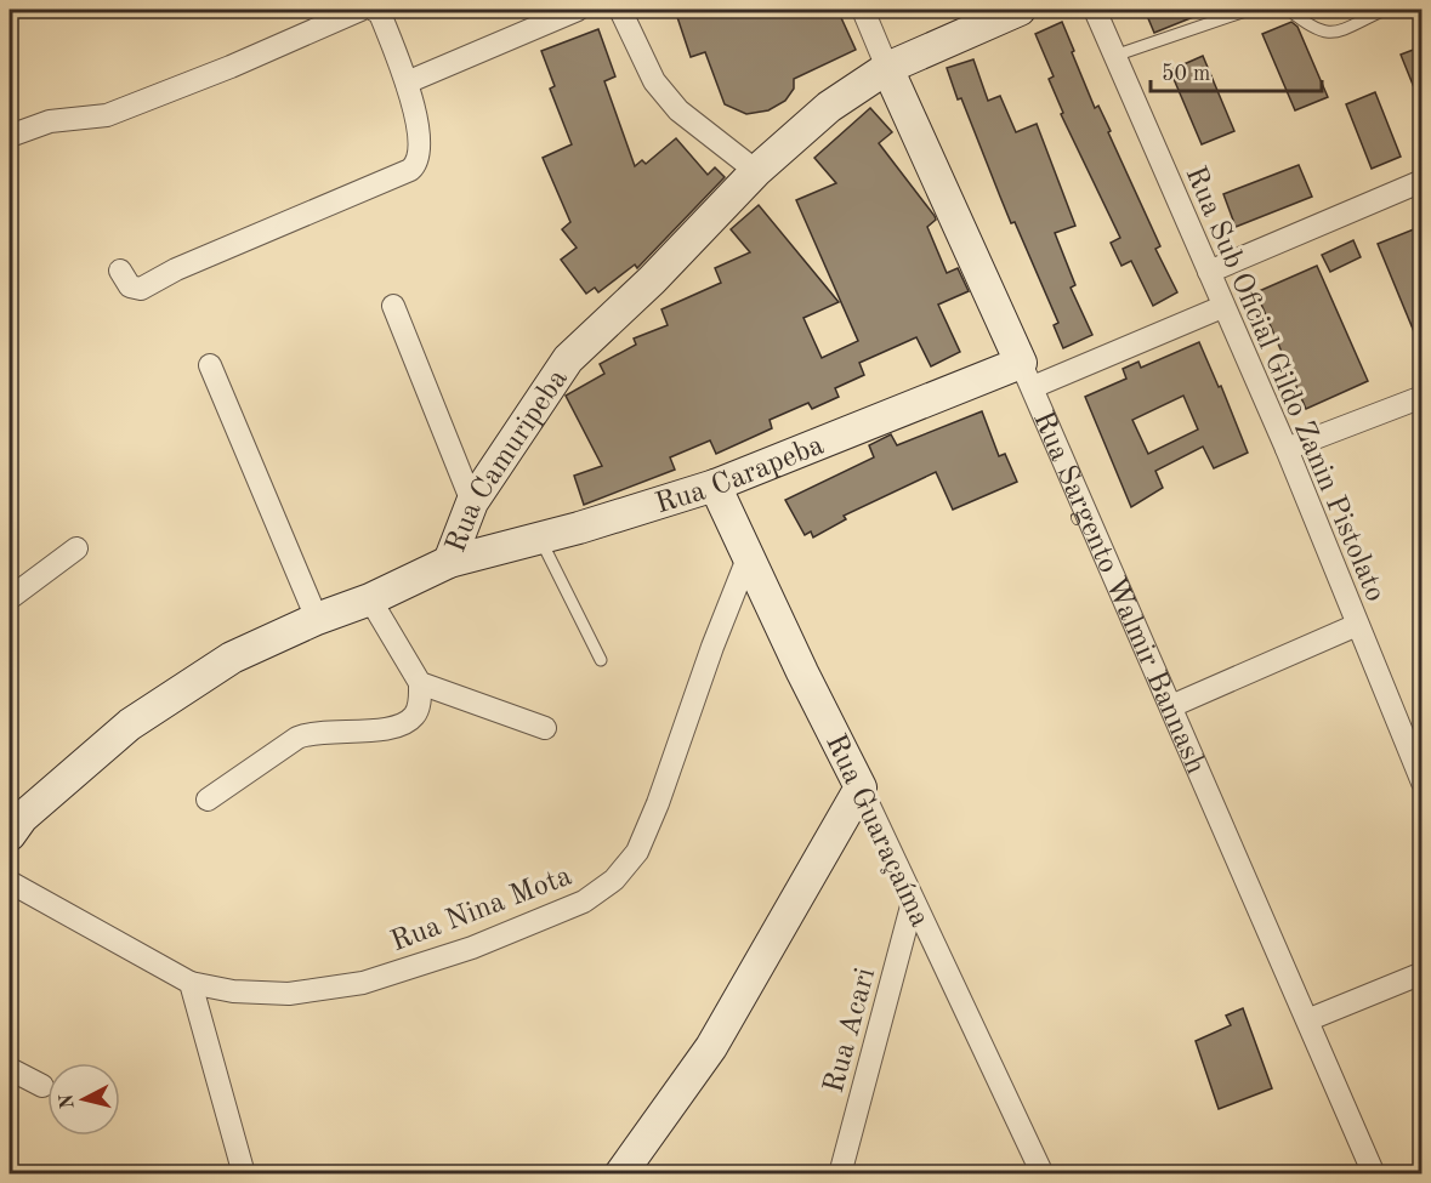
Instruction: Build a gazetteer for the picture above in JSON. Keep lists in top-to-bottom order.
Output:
{
  "streets": {
    "main road": [
      "Rua Camuripeba",
      "Rua Carapeba",
      "Rua Sargento Walmir Bannash",
      "Rua Guaraçaíma"
    ],
    "street": ["Rua Sub Oficial Gildo Zanin Pistolato", "Rua Nina Mota", "Rua Acari"]
  },
  "crossings": [
    ["Rua Sub Oficial Gildo Zanin Pistolato", "Rua Carapeba"],
    ["Rua Camuripeba", "Rua Carapeba"],
    ["Rua Camuripeba", "Rua Sargento Walmir Bannash"],
    ["Rua Carapeba", "Rua Sargento Walmir Bannash"],
    ["Rua Carapeba", "Rua Guaraçaíma"],
    ["Rua Guaraçaíma", "Rua Nina Mota"],
    ["Rua Guaraçaíma", "Rua Acari"]
  ],
  "scale_bar": "50 m",
  "north": "left"
}
